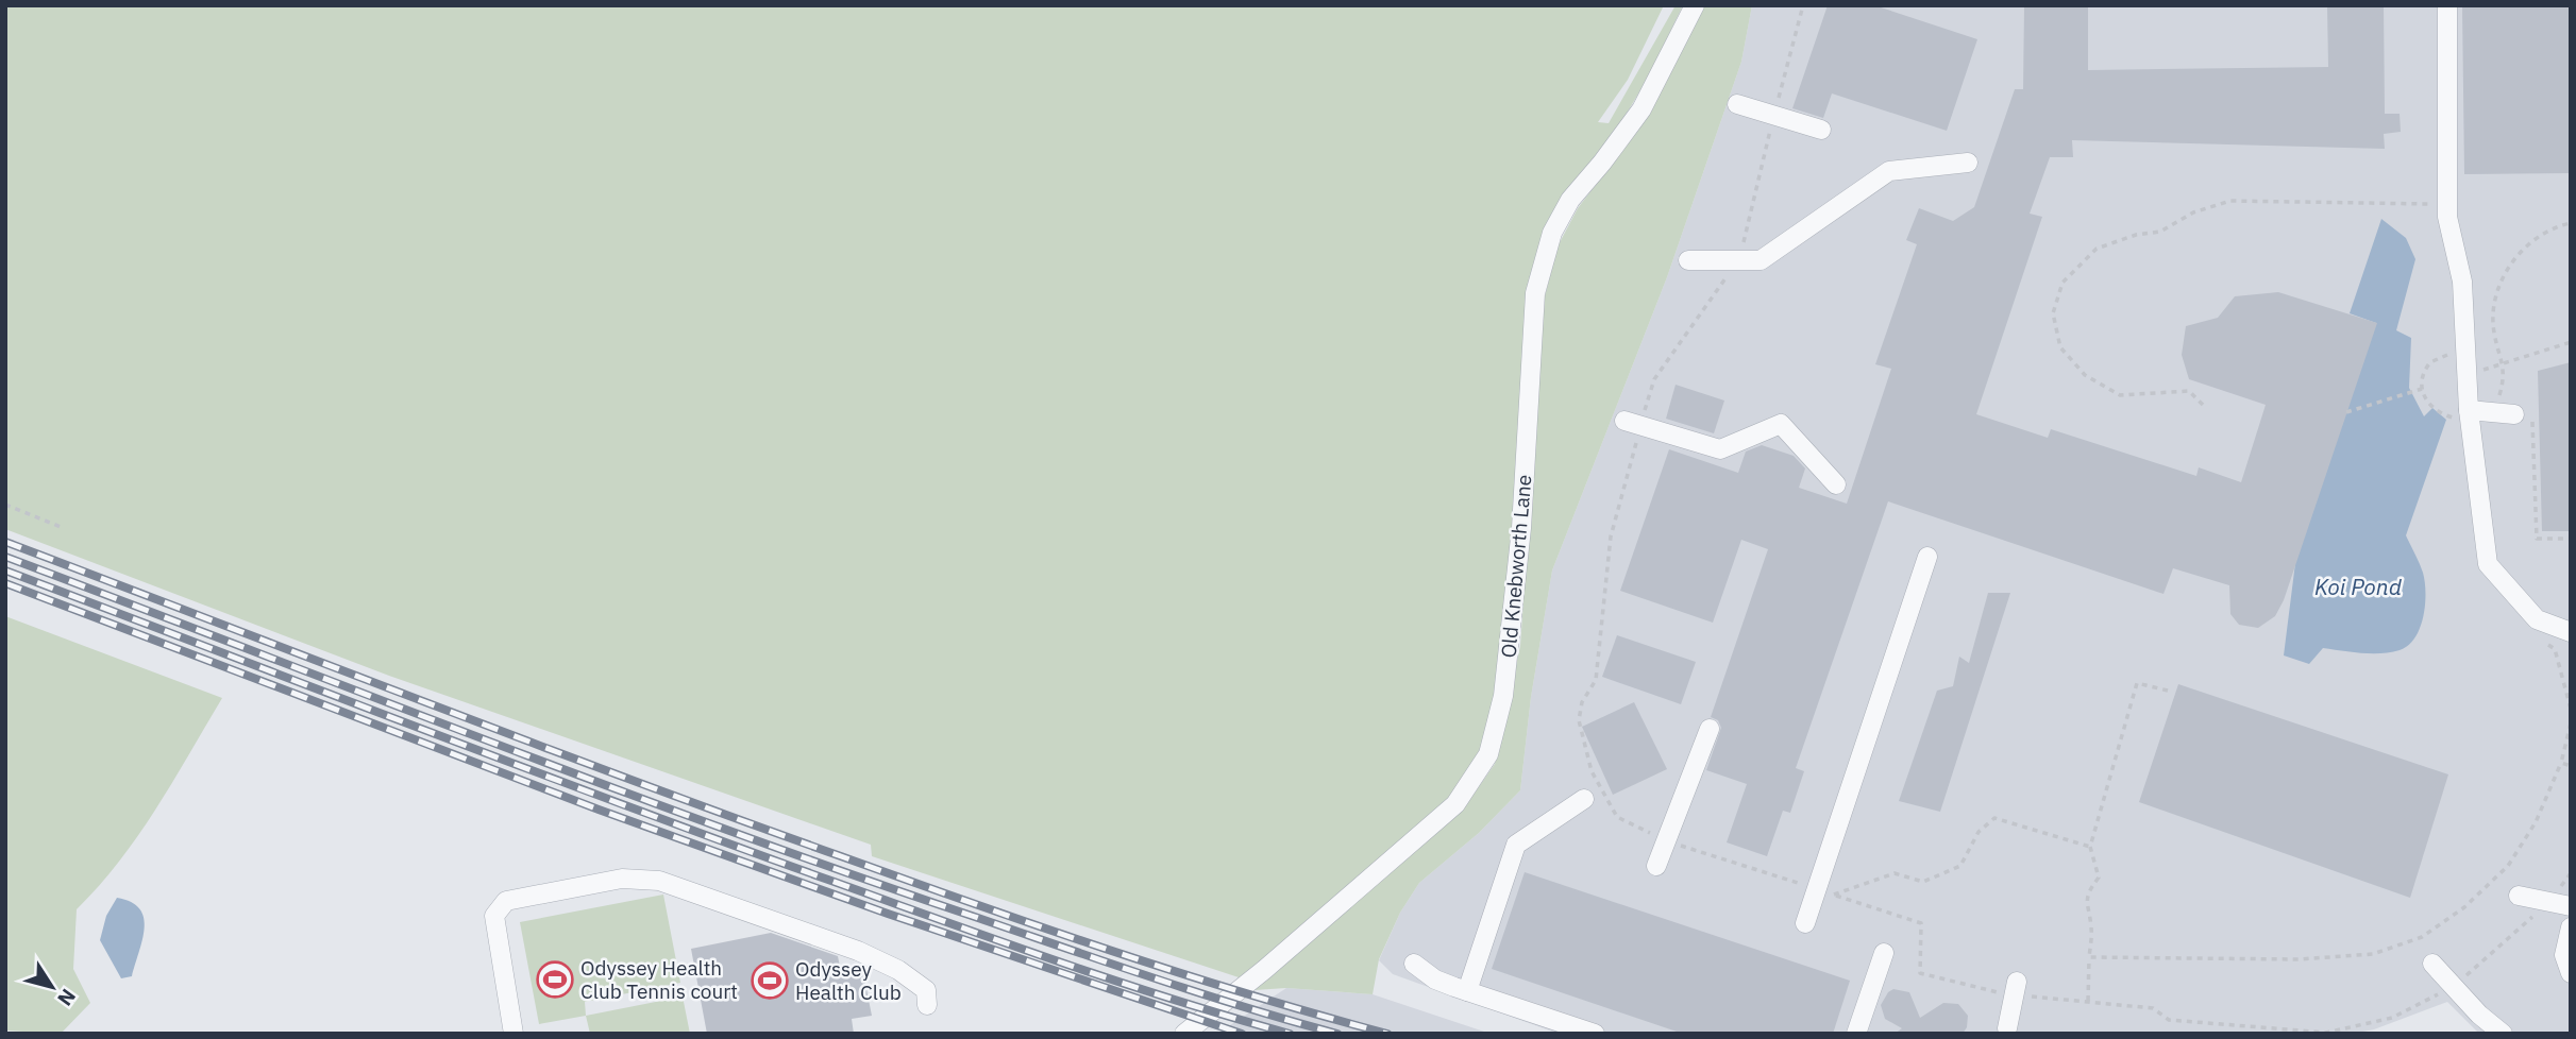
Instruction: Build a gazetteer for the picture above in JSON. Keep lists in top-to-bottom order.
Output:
{
  "streets": {
    "street": ["Old Knebworth Lane"]
  },
  "water": ["Koi Pond"],
  "places": {
    "sports": ["Odyssey Health Club Tennis court", "Odyssey Health Club"]
  },
  "north": "bottom right"
}
